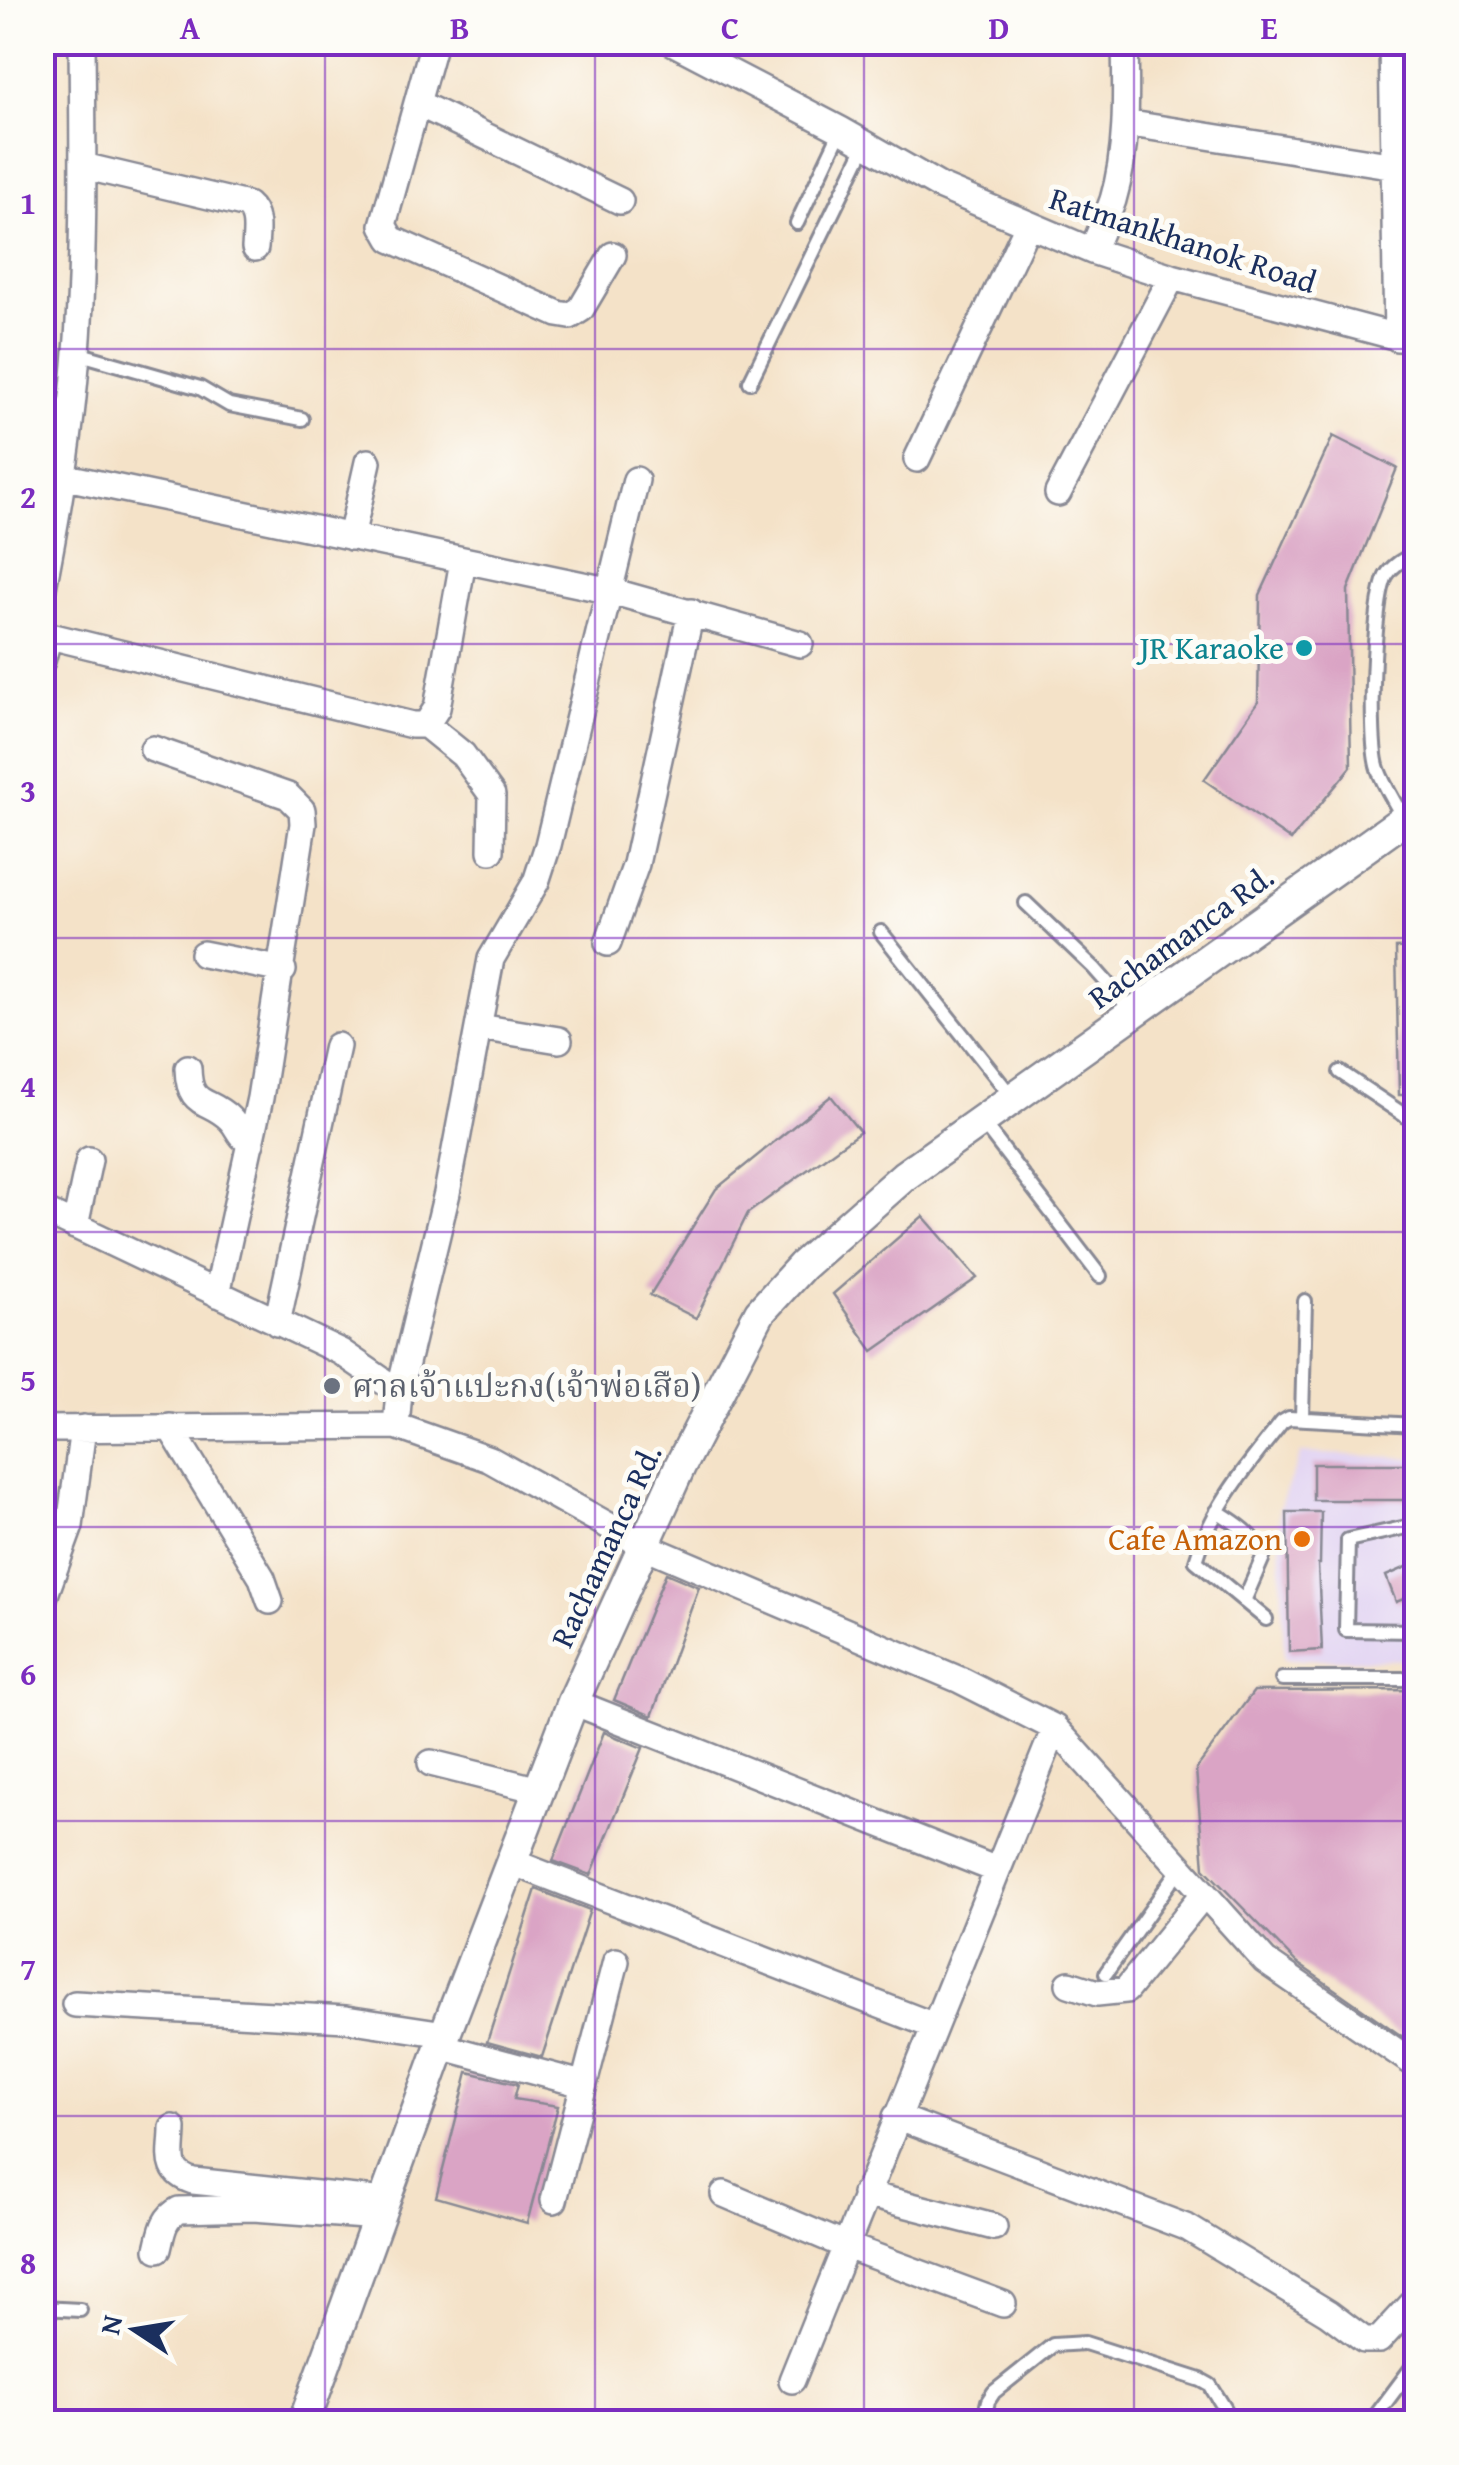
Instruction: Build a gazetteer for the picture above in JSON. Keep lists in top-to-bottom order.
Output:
{
  "streets": {
    "street": ["Ratmankhanok Road", "Rachamanca Rd."]
  },
  "places": ["JR Karaoke", "ศาลเจ้าแปะกง(เจ้าพ่อเสือ)", "Cafe Amazon"],
  "north": "left",
  "grid": {
    "columns": [
      "A",
      "B",
      "C",
      "D",
      "E"
    ],
    "rows": [
      "1",
      "2",
      "3",
      "4",
      "5",
      "6",
      "7",
      "8"
    ]
  }
}
